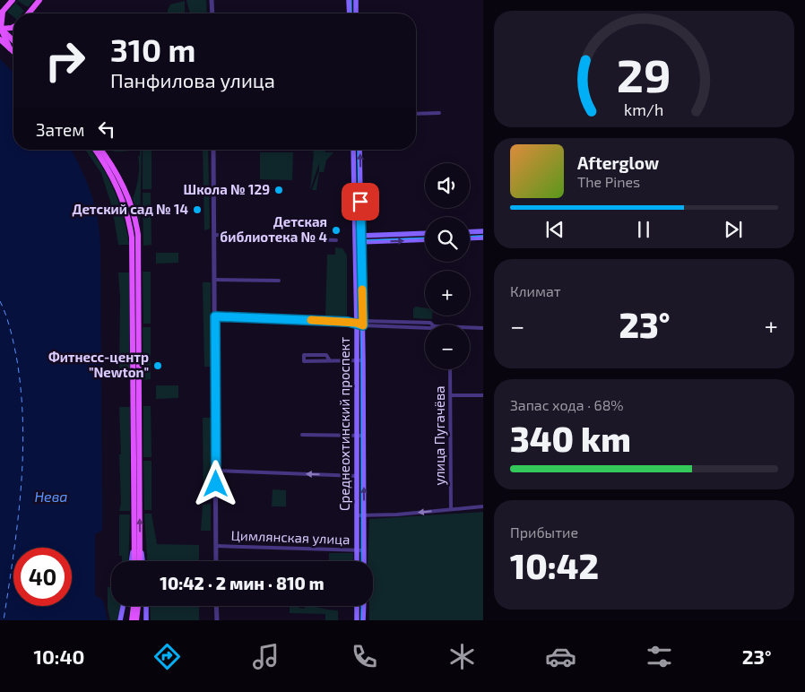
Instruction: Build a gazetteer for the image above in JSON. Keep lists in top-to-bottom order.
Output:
{
  "streets": {
    "main road": ["Среднеохтинский проспект"],
    "street": ["улица Пугачёва", "Цимлянская улица"]
  },
  "crossings": [
    ["Среднеохтинский проспект", "Цимлянская улица"]
  ],
  "water": ["Нева"],
  "places": [
    "Школа № 129",
    "Детский сад № 14",
    "Детская библиотека № 4",
    "Фитнесс-центр \"Newton\""
  ],
  "page": {
    "turn": ["310 m", "Панфилова улица"],
    "then": "Затем",
    "song": ["Afterglow", "The Pines"],
    "map_buttons": ["+", "−"],
    "tile": [
      "Климат",
      ["Запас хода · 68%", "340 km"],
      ["Прибытие", "10:42"]
    ],
    "heat": ["−", "23°", "+"],
    "limit": "40",
    "trip": "10:42 · 2 мин · 810 m",
    "tabs": ["10:40", "23°"],
    "gauge": ["29", "km/h"]
  }
}
